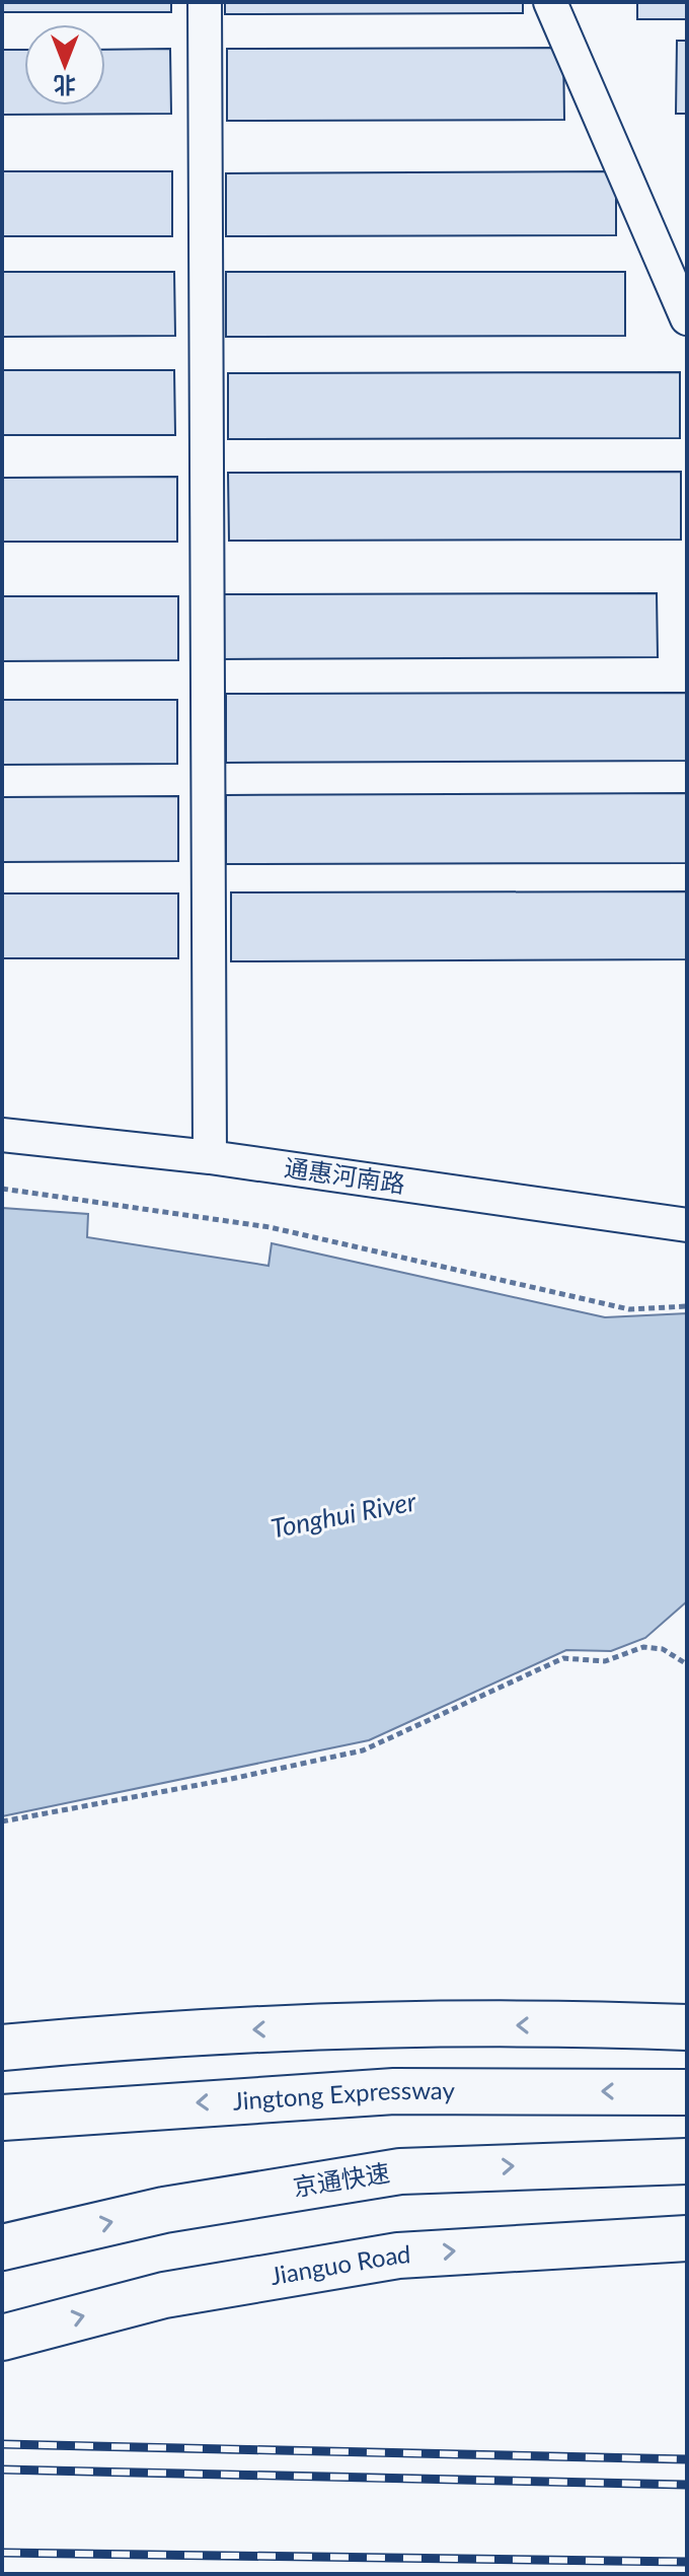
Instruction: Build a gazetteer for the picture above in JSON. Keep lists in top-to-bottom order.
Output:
{
  "streets": {
    "main road": ["Jingtong Expressway", "京通快速", "Jianguo Road"],
    "street": ["通惠河南路"]
  },
  "water": ["Tonghui River"],
  "north": "bottom"
}
